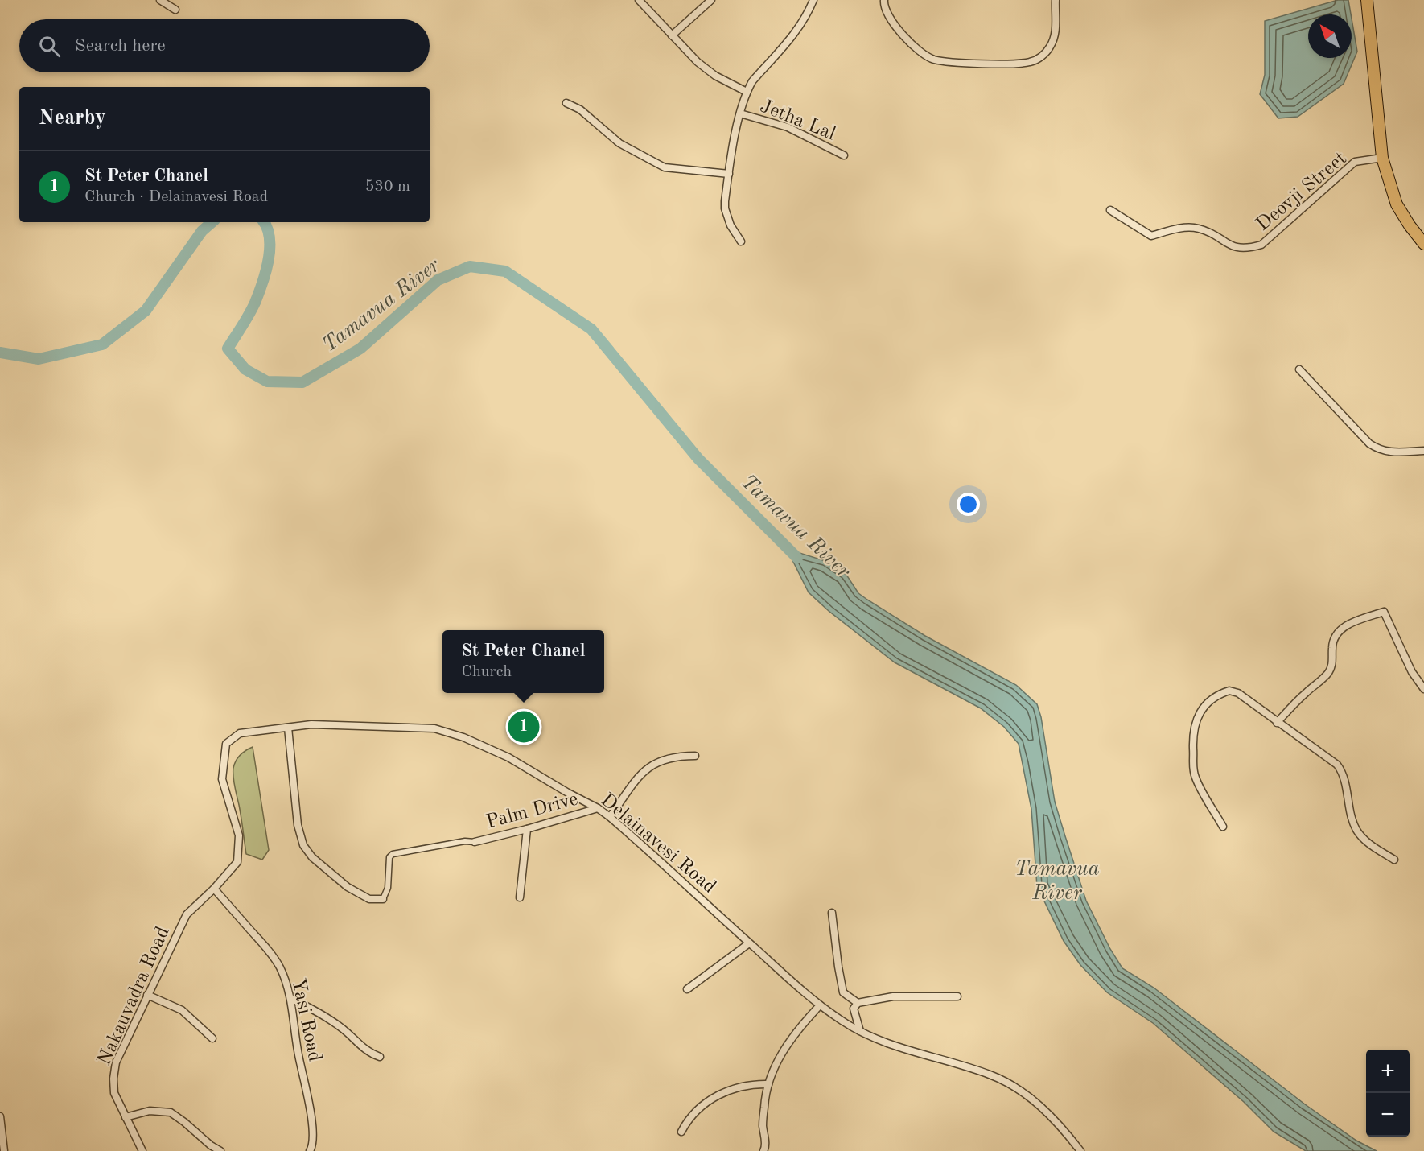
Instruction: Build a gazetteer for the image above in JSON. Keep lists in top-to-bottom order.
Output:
{
  "streets": {
    "street": [
      "Jetha Lal",
      "Deovji Street",
      "Palm Drive",
      "Delainavesi Road",
      "Nakauvadra Road",
      "Yasi Road"
    ]
  },
  "crossings": [
    ["Palm Drive", "Delainavesi Road"],
    ["Delainavesi Road", "Nakauvadra Road"],
    ["Delainavesi Road", "Yasi Road"],
    ["Nakauvadra Road", "Yasi Road"]
  ],
  "water": ["Tamavua River"],
  "north": "top left",
  "page": {
    "search": "Search here",
    "heading": "Nearby",
    "list": [
      {
        "mark": "1",
        "name": "St Peter Chanel",
        "note": "Church · Delainavesi Road",
        "value": "530 m"
      }
    ],
    "popup": ["St Peter Chanel", "Church"],
    "pins": "1",
    "map_buttons": ["+", "−"]
  }
}
